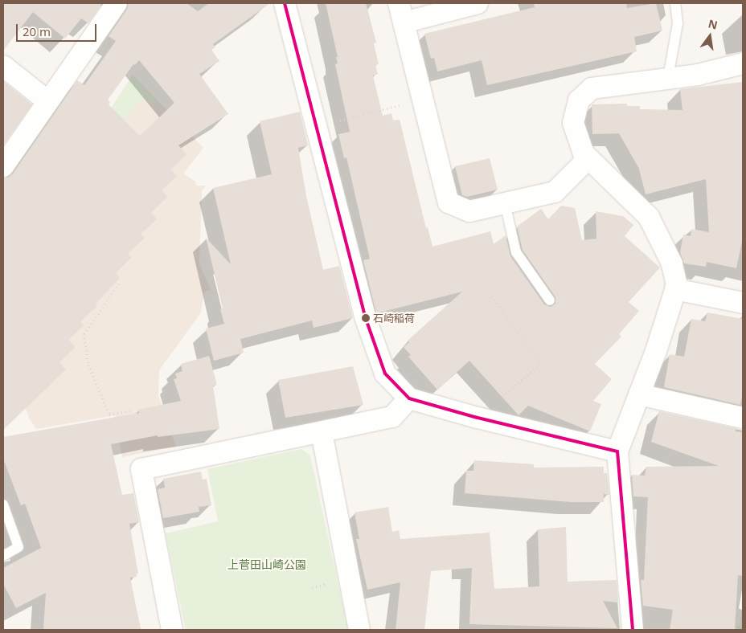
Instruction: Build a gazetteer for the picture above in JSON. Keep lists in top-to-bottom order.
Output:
{
  "parks": ["上菅田山崎公園"],
  "places": ["石崎稲荷"],
  "scale_bar": "20 m",
  "north": "top"
}
